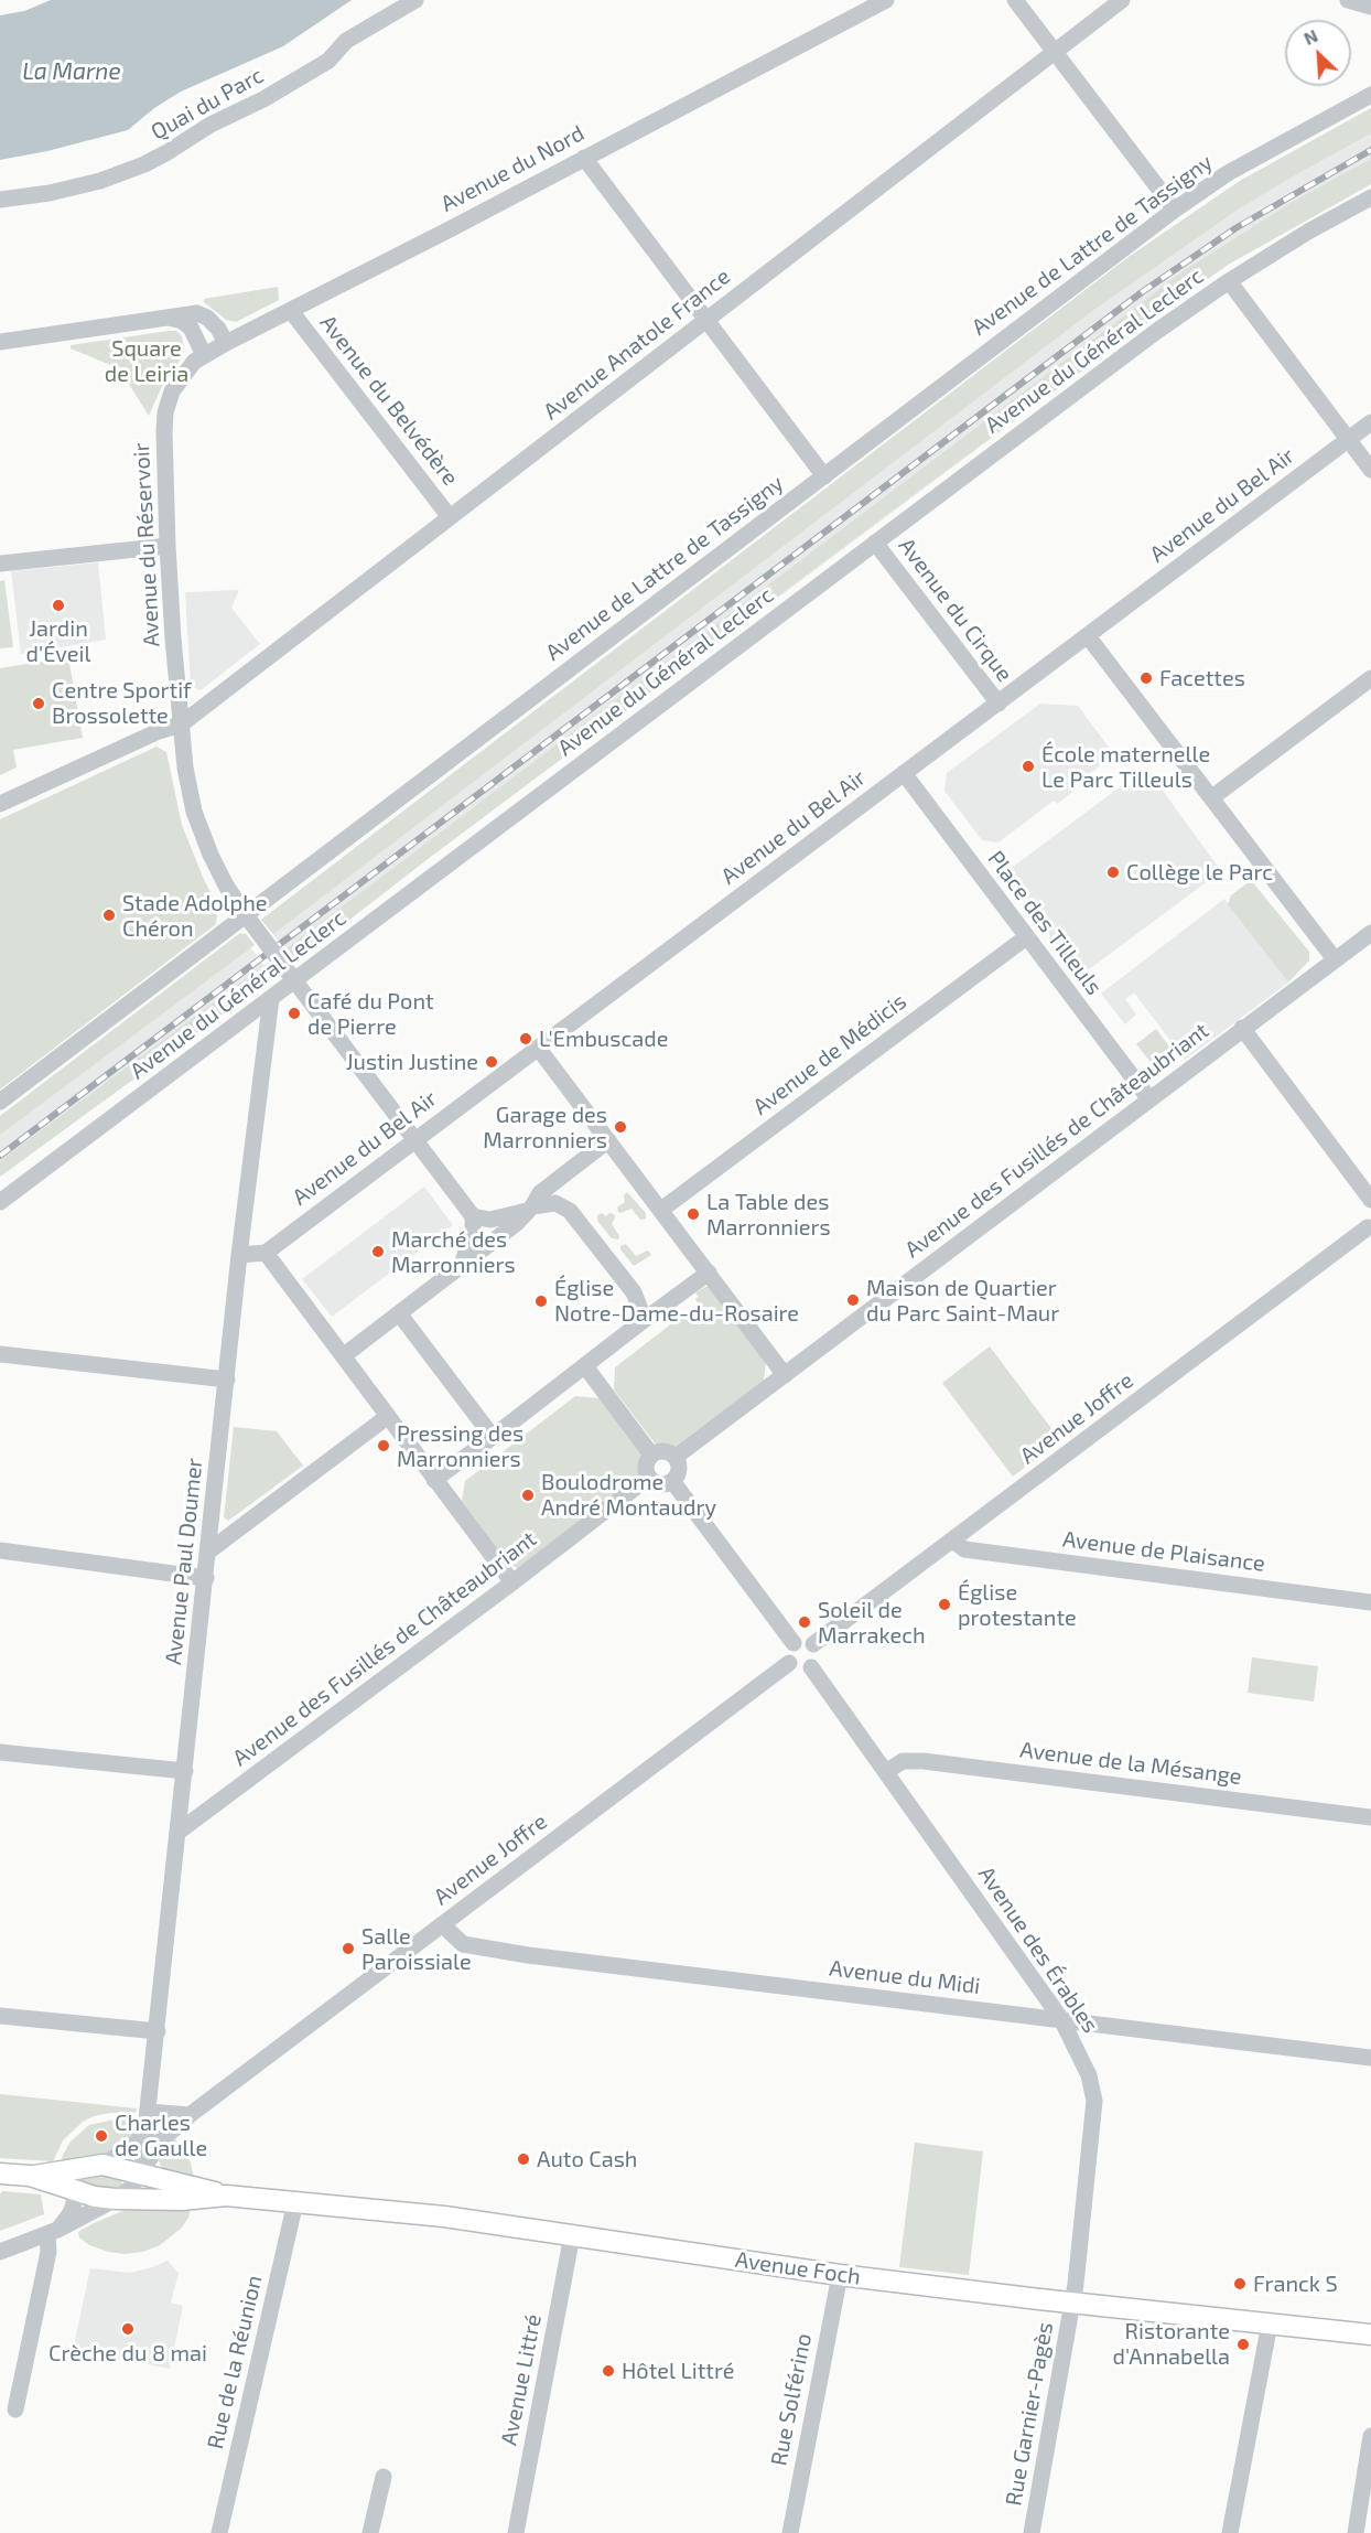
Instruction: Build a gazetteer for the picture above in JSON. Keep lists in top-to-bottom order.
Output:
{
  "streets": {
    "main road": ["Avenue Foch"],
    "street": [
      "Quai du Parc",
      "Avenue du Nord",
      "Avenue de Lattre de Tassigny",
      "Avenue Anatole France",
      "Avenue du Général Leclerc",
      "Avenue du Belvédère",
      "Avenue du Bel Air",
      "Avenue du Réservoir",
      "Avenue du Cirque",
      "Place des Tilleuls",
      "Avenue de Médicis",
      "Avenue des Fusillés de Châteaubriant",
      "Avenue Joffre",
      "Avenue de Plaisance",
      "Avenue Paul Doumer",
      "Avenue de la Mésange",
      "Avenue des Érables",
      "Avenue du Midi",
      "Rue de la Réunion",
      "Avenue Littré",
      "Rue Solférino",
      "Rue Garnier-Pagès"
    ]
  },
  "crossings": [
    ["Avenue du Nord", "Avenue du Belvédère"],
    ["Avenue du Nord", "Avenue du Réservoir"],
    ["Avenue de Lattre de Tassigny", "Avenue du Réservoir"],
    ["Avenue Anatole France", "Avenue du Belvédère"],
    ["Avenue Anatole France", "Avenue du Réservoir"],
    ["Avenue du Général Leclerc", "Avenue du Réservoir"],
    ["Avenue du Général Leclerc", "Avenue du Cirque"],
    ["Avenue du Général Leclerc", "Avenue Paul Doumer"],
    ["Avenue du Bel Air", "Avenue du Réservoir"],
    ["Avenue du Bel Air", "Avenue du Cirque"],
    ["Avenue du Bel Air", "Place des Tilleuls"],
    ["Place des Tilleuls", "Avenue de Médicis"],
    ["Place des Tilleuls", "Avenue des Fusillés de Châteaubriant"],
    ["Avenue des Fusillés de Châteaubriant", "Avenue Paul Doumer"],
    ["Avenue Joffre", "Avenue de Plaisance"],
    ["Avenue Joffre", "Avenue Paul Doumer"],
    ["Avenue Joffre", "Avenue des Érables"],
    ["Avenue Joffre", "Avenue du Midi"],
    ["Avenue Joffre", "Avenue Foch"],
    ["Avenue Paul Doumer", "Avenue Foch"],
    ["Avenue de la Mésange", "Avenue des Érables"],
    ["Avenue des Érables", "Avenue du Midi"],
    ["Avenue des Érables", "Avenue Foch"],
    ["Avenue des Érables", "Rue Garnier-Pagès"],
    ["Avenue Foch", "Rue de la Réunion"],
    ["Avenue Foch", "Avenue Littré"],
    ["Avenue Foch", "Rue Solférino"],
    ["Avenue Foch", "Rue Garnier-Pagès"]
  ],
  "water": ["La Marne"],
  "parks": ["Square de Leiria"],
  "places": [
    "Jardin d'Éveil",
    "Facettes",
    "Centre Sportif Brossolette",
    "École maternelle Le Parc Tilleuls",
    "Collège le Parc",
    "Stade Adolphe Chéron",
    "Café du Pont de Pierre",
    "L'Embuscade",
    "Justin Justine",
    "Garage des Marronniers",
    "La Table des Marronniers",
    "Marché des Marronniers",
    "Maison de Quartier du Parc Saint-Maur",
    "Église Notre-Dame-du-Rosaire",
    "Pressing des Marronniers",
    "Boulodrome André Montaudry",
    "Église protestante",
    "Soleil de Marrakech",
    "Salle Paroissiale",
    "Charles de Gaulle",
    "Auto Cash",
    "Franck S",
    "Crèche du 8 mai",
    "Ristorante d'Annabella",
    "Hôtel Littré"
  ],
  "north": "top left"
}
